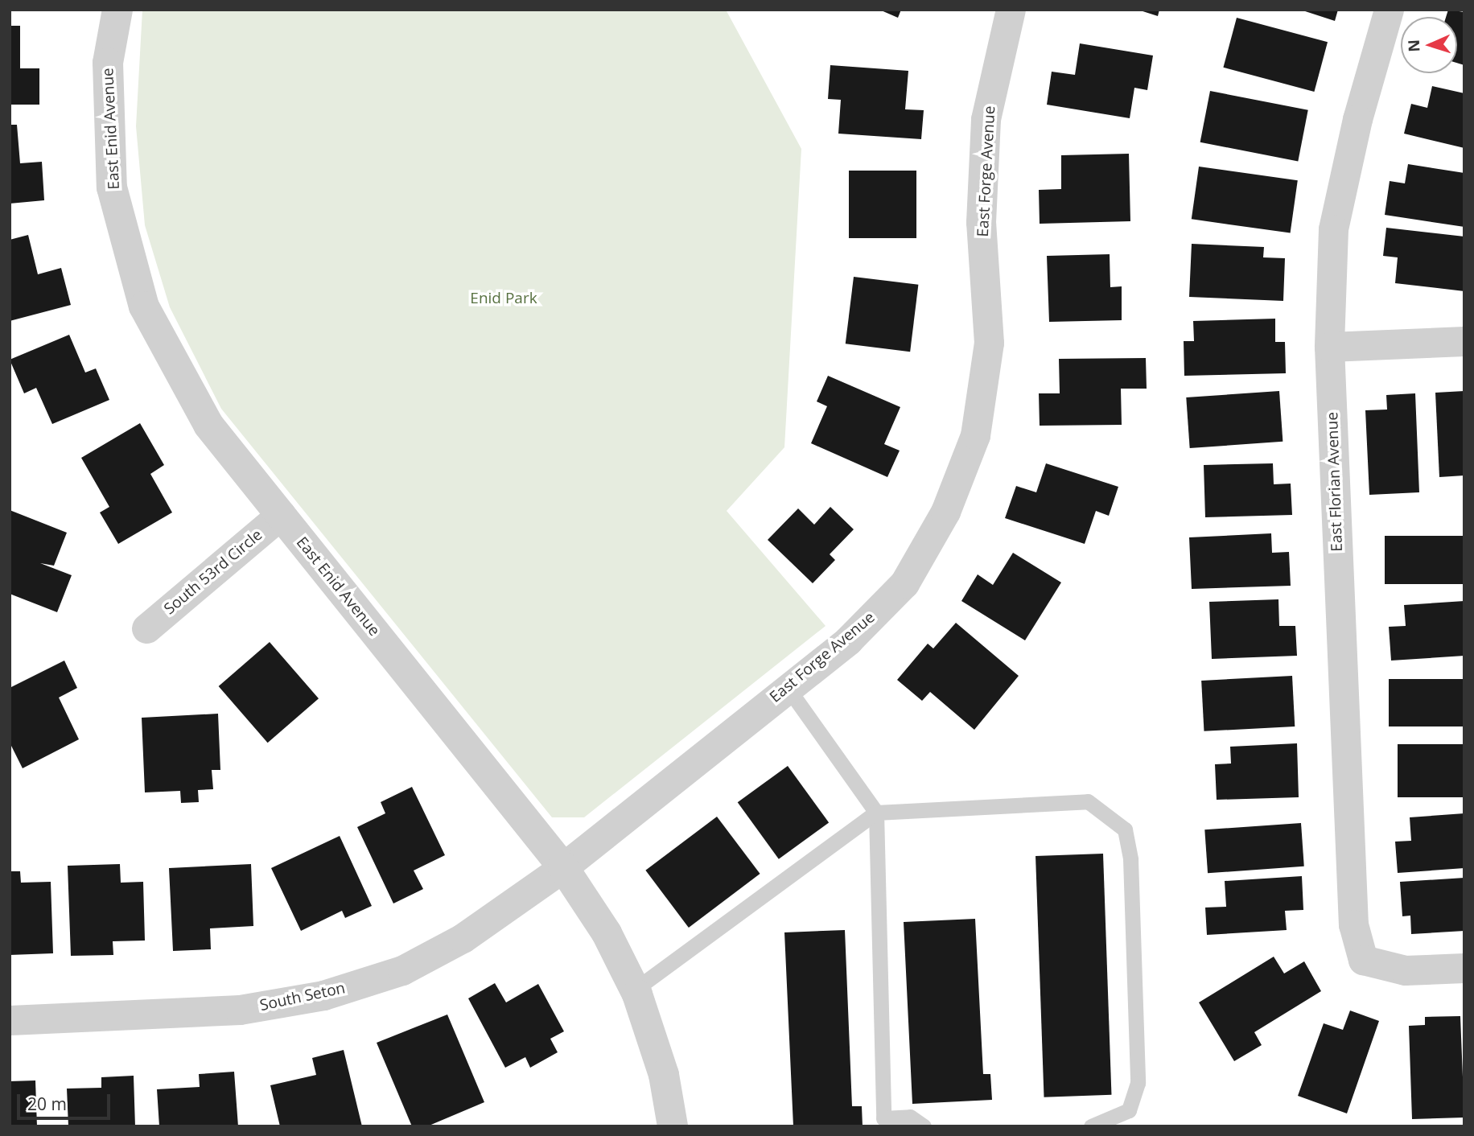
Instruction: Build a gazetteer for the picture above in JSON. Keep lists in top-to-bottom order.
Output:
{
  "streets": {
    "street": [
      "East Enid Avenue",
      "East Forge Avenue",
      "East Florian Avenue",
      "South 53rd Circle",
      "South Seton"
    ]
  },
  "crossings": [
    ["East Enid Avenue", "East Forge Avenue"],
    ["East Enid Avenue", "South 53rd Circle"],
    ["East Enid Avenue", "South Seton"],
    ["East Forge Avenue", "South Seton"]
  ],
  "parks": ["Enid Park"],
  "scale_bar": "20 m",
  "north": "left"
}
